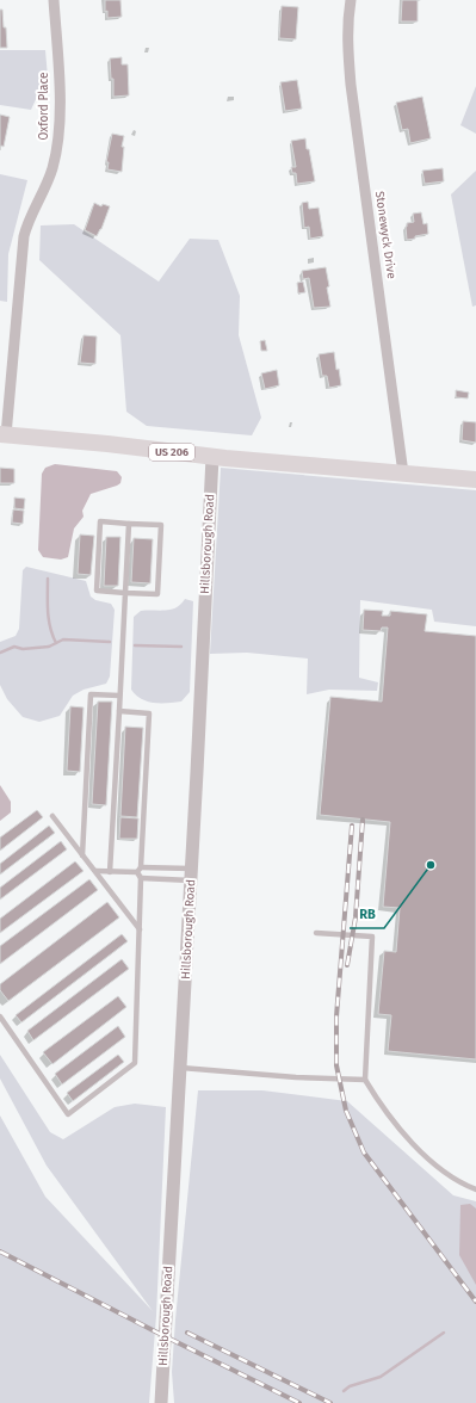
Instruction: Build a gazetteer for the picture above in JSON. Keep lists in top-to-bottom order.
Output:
{
  "streets": {
    "main road": ["US 206"],
    "street": ["Oxford Place", "Stonewyck Drive", "Hillsborough Road"]
  },
  "crossings": [
    ["Oxford Place", "US 206"],
    ["Stonewyck Drive", "US 206"],
    ["US 206", "Hillsborough Road"]
  ],
  "places": ["RB"]
}
